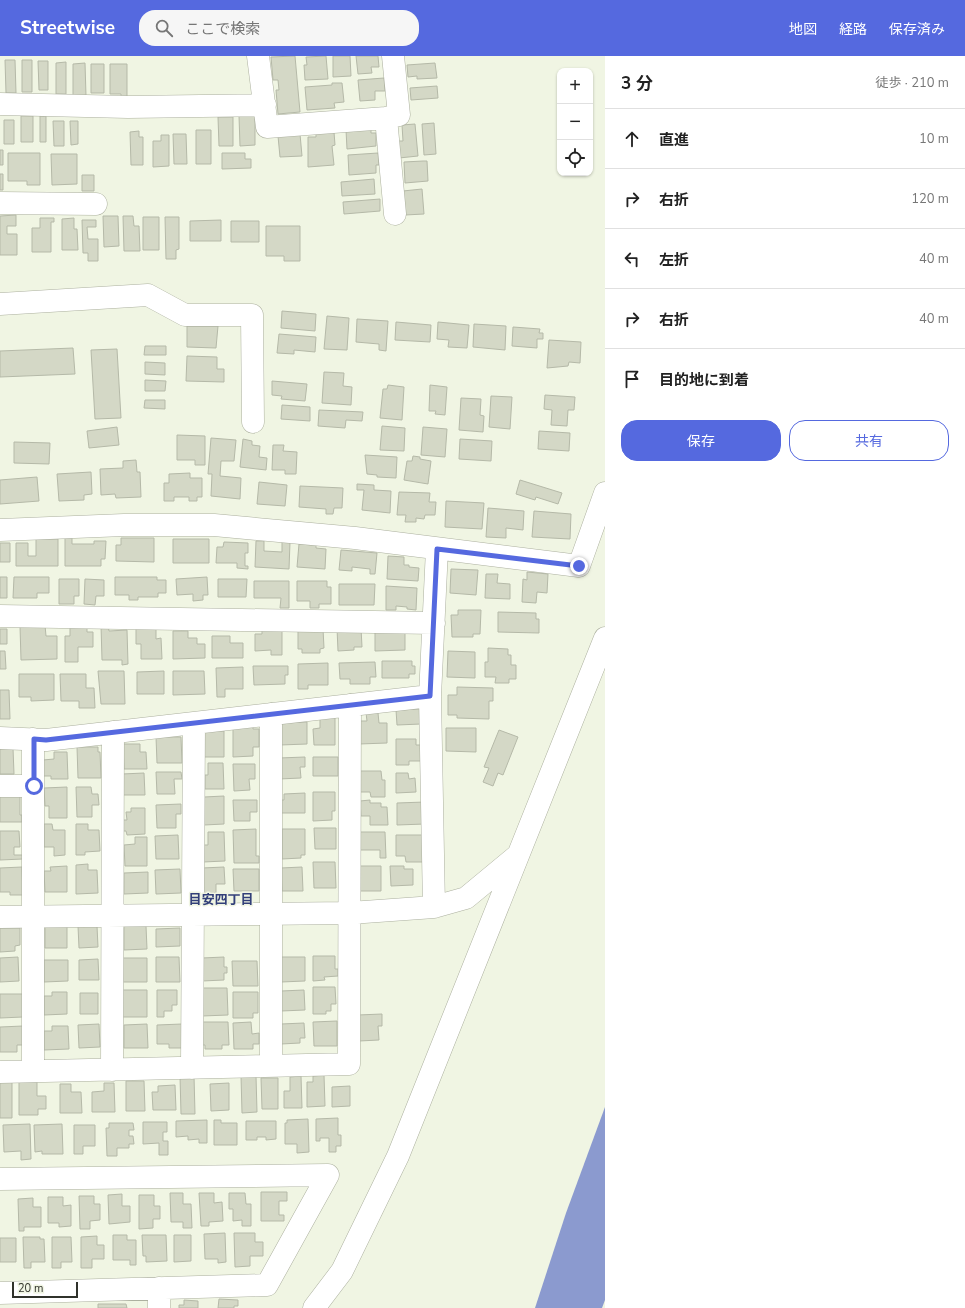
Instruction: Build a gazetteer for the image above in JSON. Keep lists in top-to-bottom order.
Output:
{
  "districts": ["目安四丁目"],
  "scale_bar": "20 m",
  "page": {
    "header": "Streetwise",
    "search": "ここで検索",
    "nav": ["地図", "経路", "保存済み"],
    "heading": ["3 分", "徒歩 · 210 m"],
    "map_buttons": ["+", "−"],
    "list": [
      ["直進", "10 m"],
      ["右折", "120 m"],
      ["左折", "40 m"],
      ["右折", "40 m"],
      "目的地に到着"
    ],
    "buttons": ["保存", "共有"],
    "scale": "20 m"
  }
}
